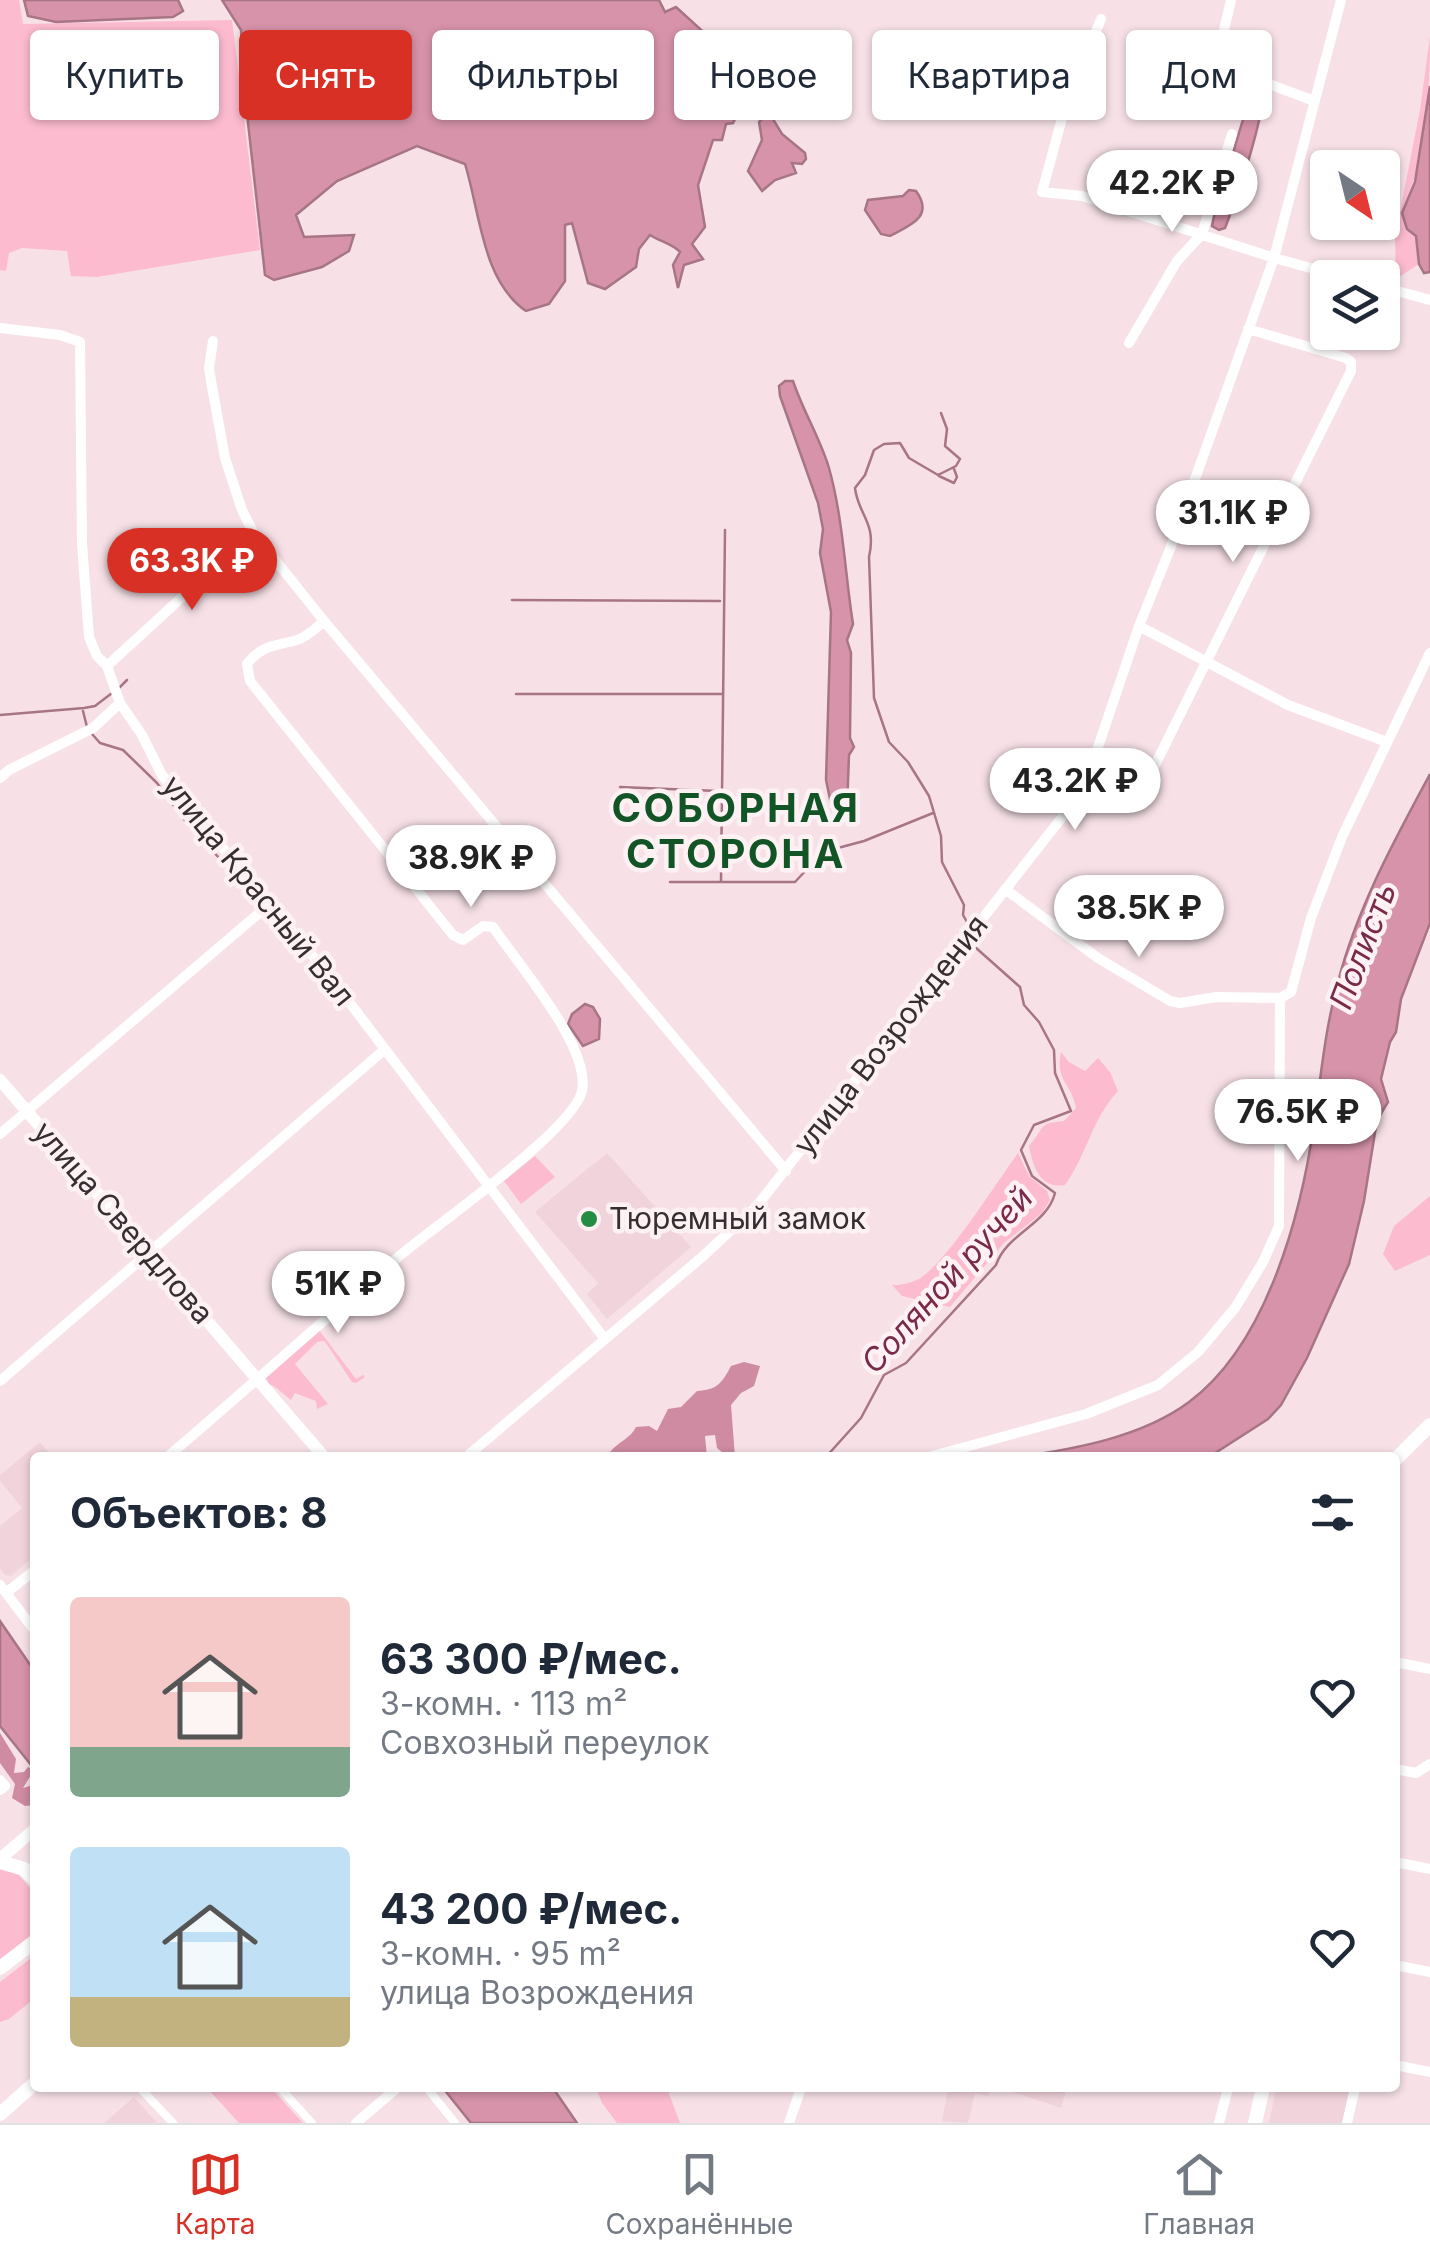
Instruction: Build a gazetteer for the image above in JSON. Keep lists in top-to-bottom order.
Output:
{
  "streets": {
    "street": ["улица Красный Вал", "улица Возрождения", "улица Свердлова"]
  },
  "crossings": [
    ["улица Красный Вал", "улица Возрождения"]
  ],
  "districts": ["СОБОРНАЯ СТОРОНА"],
  "water": ["Полисть", "Соляной ручей"],
  "places": ["Тюремный замок"],
  "north": "bottom right",
  "page": {
    "chip": [
      "Купить",
      "Снять",
      "Фильтры",
      "Новое",
      "Квартира",
      "Дом"
    ],
    "price": [
      "42.2K ₽",
      "31.1K ₽",
      "63.3K ₽",
      "43.2K ₽",
      "38.9K ₽",
      "38.5K ₽",
      "76.5K ₽",
      "51K ₽"
    ],
    "heading": "Объектов: 8",
    "list": [
      {
        "name": "63 300 ₽/мес.",
        "note": "3-комн. · 113 m² · Совхозный переулок"
      },
      {
        "name": "43 200 ₽/мес.",
        "note": "3-комн. · 95 m² · улица Возрождения"
      }
    ],
    "tabs": ["Карта", "Сохранённые", "Главная"]
  }
}
